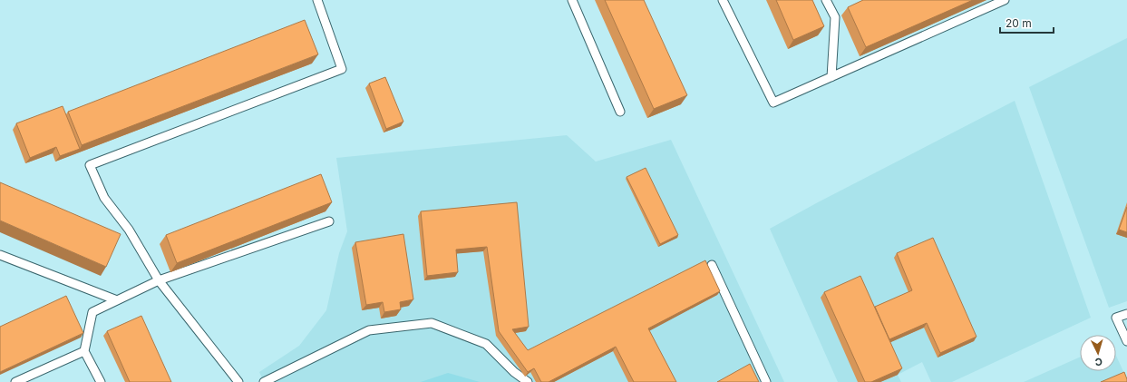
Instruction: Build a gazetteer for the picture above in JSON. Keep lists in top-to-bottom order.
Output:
{
  "scale_bar": "20 m",
  "north": "bottom"
}
